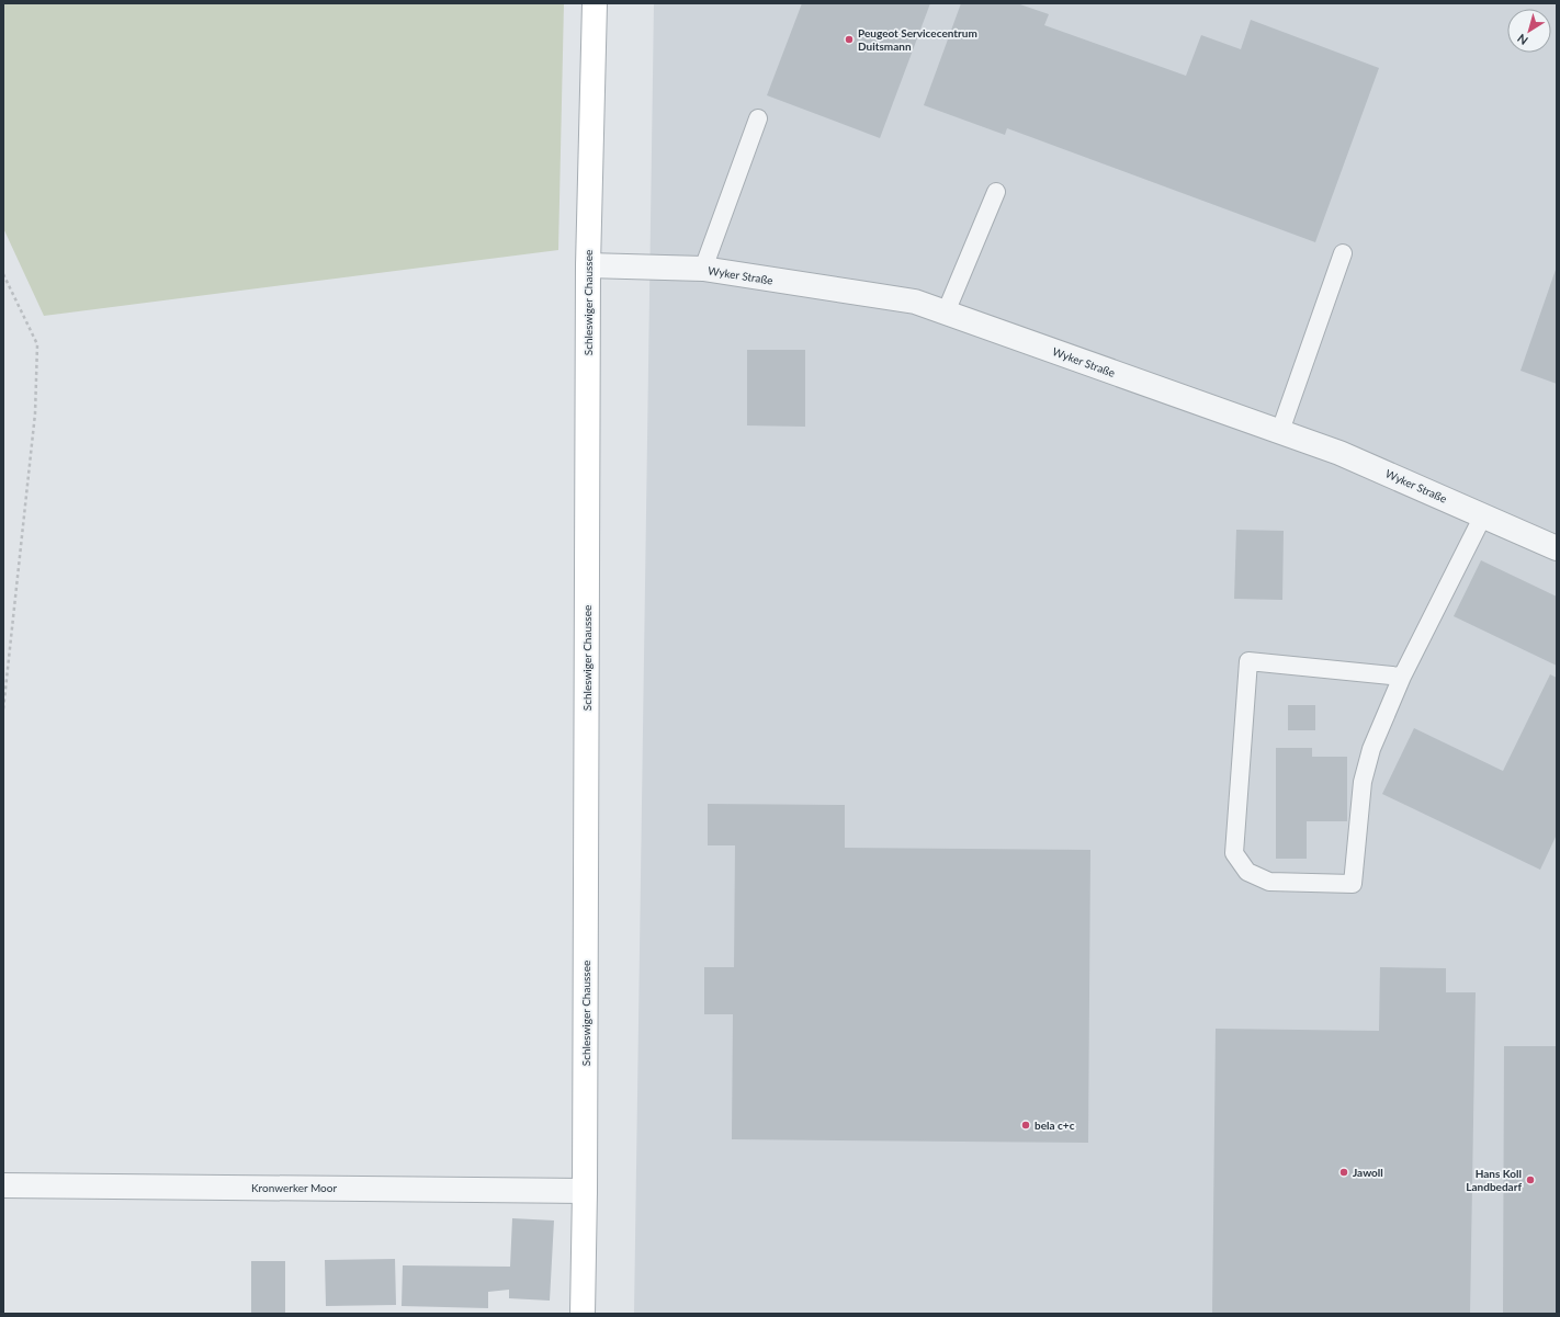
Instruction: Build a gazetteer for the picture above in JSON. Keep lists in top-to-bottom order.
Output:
{
  "streets": {
    "main road": ["Schleswiger Chaussee"],
    "street": ["Wyker Straße", "Kronwerker Moor"]
  },
  "crossings": [
    ["Wyker Straße", "Schleswiger Chaussee"],
    ["Schleswiger Chaussee", "Kronwerker Moor"]
  ],
  "places": [
    "Peugeot Servicecentrum Duitsmann",
    "bela c+c",
    "Jawoll",
    "Hans Koll Landbedarf"
  ],
  "north": "bottom left"
}
